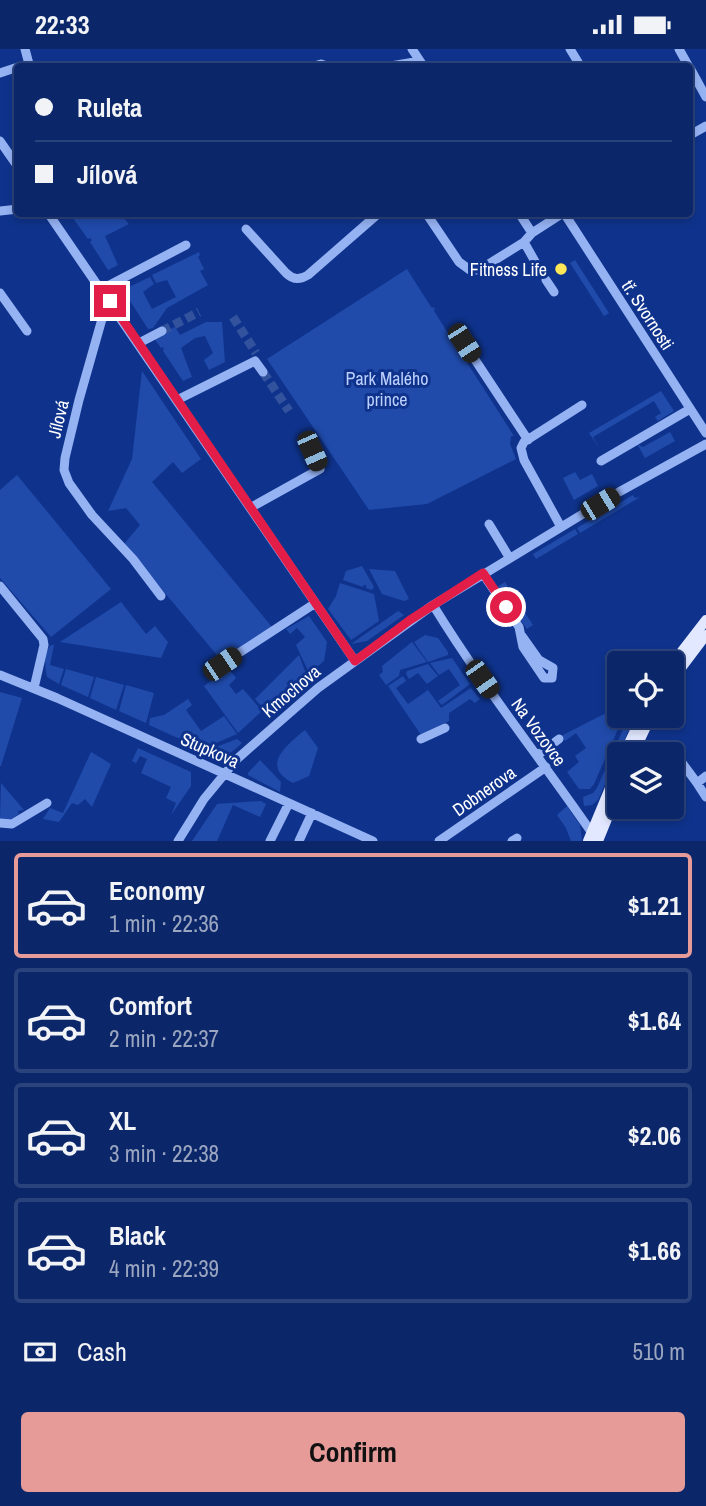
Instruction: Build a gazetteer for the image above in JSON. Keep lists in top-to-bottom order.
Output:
{
  "streets": {
    "street": [
      "tř. Svornosti",
      "Jílová",
      "Kmochova",
      "Na Vozovce",
      "Stupkova",
      "Dobnerova"
    ]
  },
  "crossings": [
    ["Kmochova", "Na Vozovce"],
    ["Kmochova", "Stupkova"],
    ["Na Vozovce", "Dobnerova"]
  ],
  "parks": ["Park Malého prince"],
  "places": ["Fitness Life"],
  "page": {
    "status": "22:33",
    "banner": ["Ruleta", "Jílová"],
    "list": [
      {
        "name": "Economy",
        "note": "1 min · 22:36",
        "value": "$1.21"
      },
      {
        "name": "Comfort",
        "note": "2 min · 22:37",
        "value": "$1.64"
      },
      {
        "name": "XL",
        "note": "3 min · 22:38",
        "value": "$2.06"
      },
      {
        "name": "Black",
        "note": "4 min · 22:39",
        "value": "$1.66"
      }
    ],
    "pay": ["Cash", "510 m"],
    "buttons": "Confirm"
  }
}
